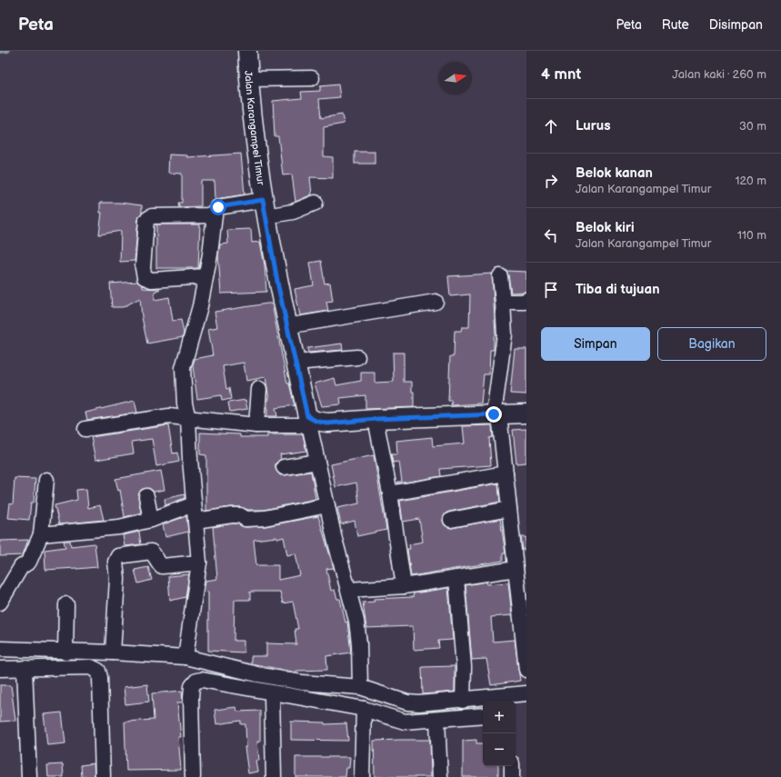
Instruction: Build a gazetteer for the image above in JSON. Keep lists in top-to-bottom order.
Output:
{
  "streets": {
    "street": ["Jalan Karangampel Timur"]
  },
  "north": "right",
  "page": {
    "header": "Peta",
    "nav": ["Peta", "Rute", "Disimpan"],
    "heading": ["4 mnt", "Jalan kaki · 260 m"],
    "list": [
      ["Lurus", "30 m"],
      ["Belok kanan", "Jalan Karangampel Timur", "120 m"],
      ["Belok kiri", "Jalan Karangampel Timur", "110 m"],
      "Tiba di tujuan"
    ],
    "buttons": ["Simpan", "Bagikan"],
    "map_buttons": ["+", "−"]
  }
}
